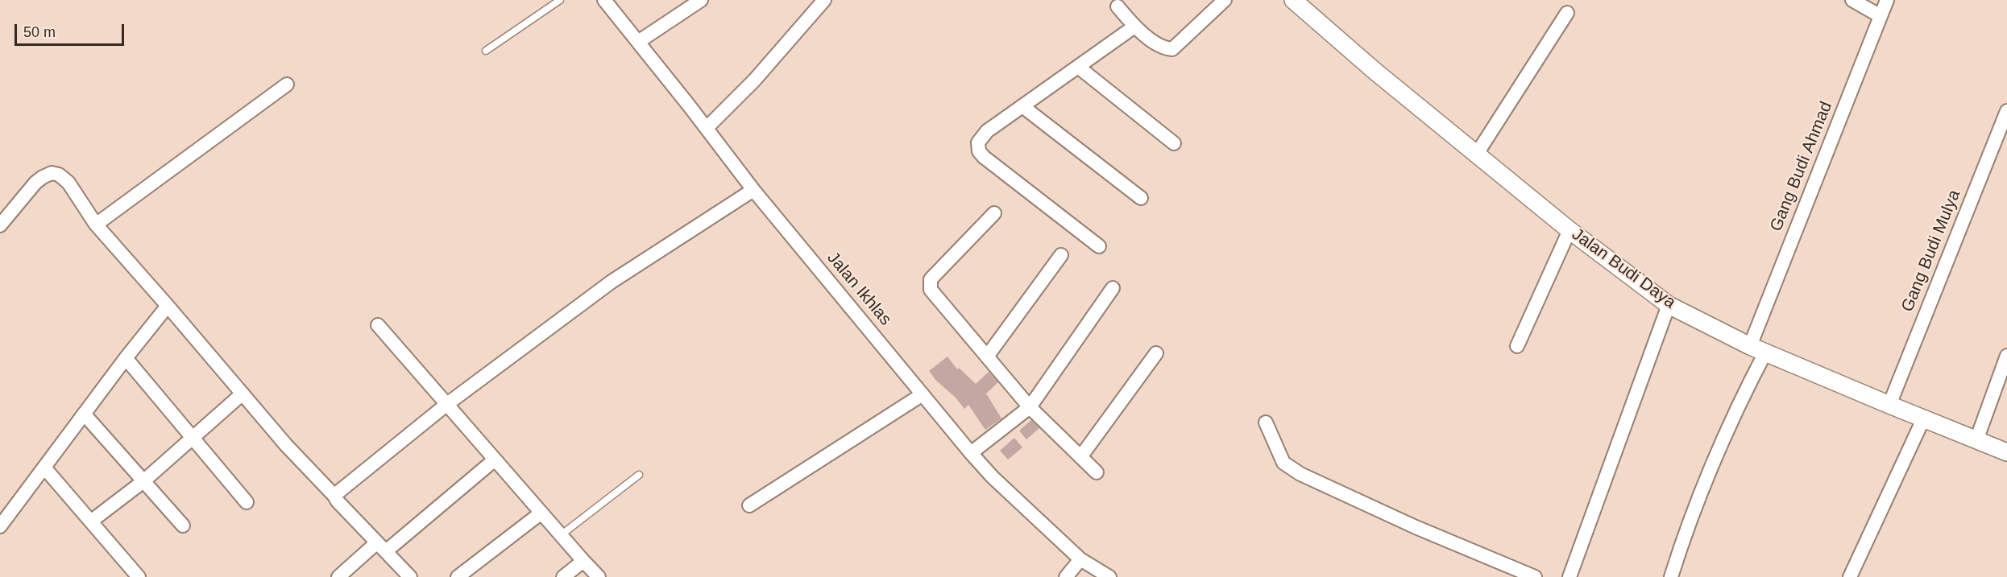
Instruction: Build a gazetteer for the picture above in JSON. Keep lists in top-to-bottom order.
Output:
{
  "streets": {
    "street": [
      "Gang Budi Ahmad",
      "Gang Budi Mulya",
      "Jalan Budi Daya",
      "Jalan Ikhlas"
    ]
  },
  "crossings": [
    ["Gang Budi Ahmad", "Jalan Budi Daya"],
    ["Gang Budi Mulya", "Jalan Budi Daya"]
  ],
  "scale_bar": "50 m"
}
